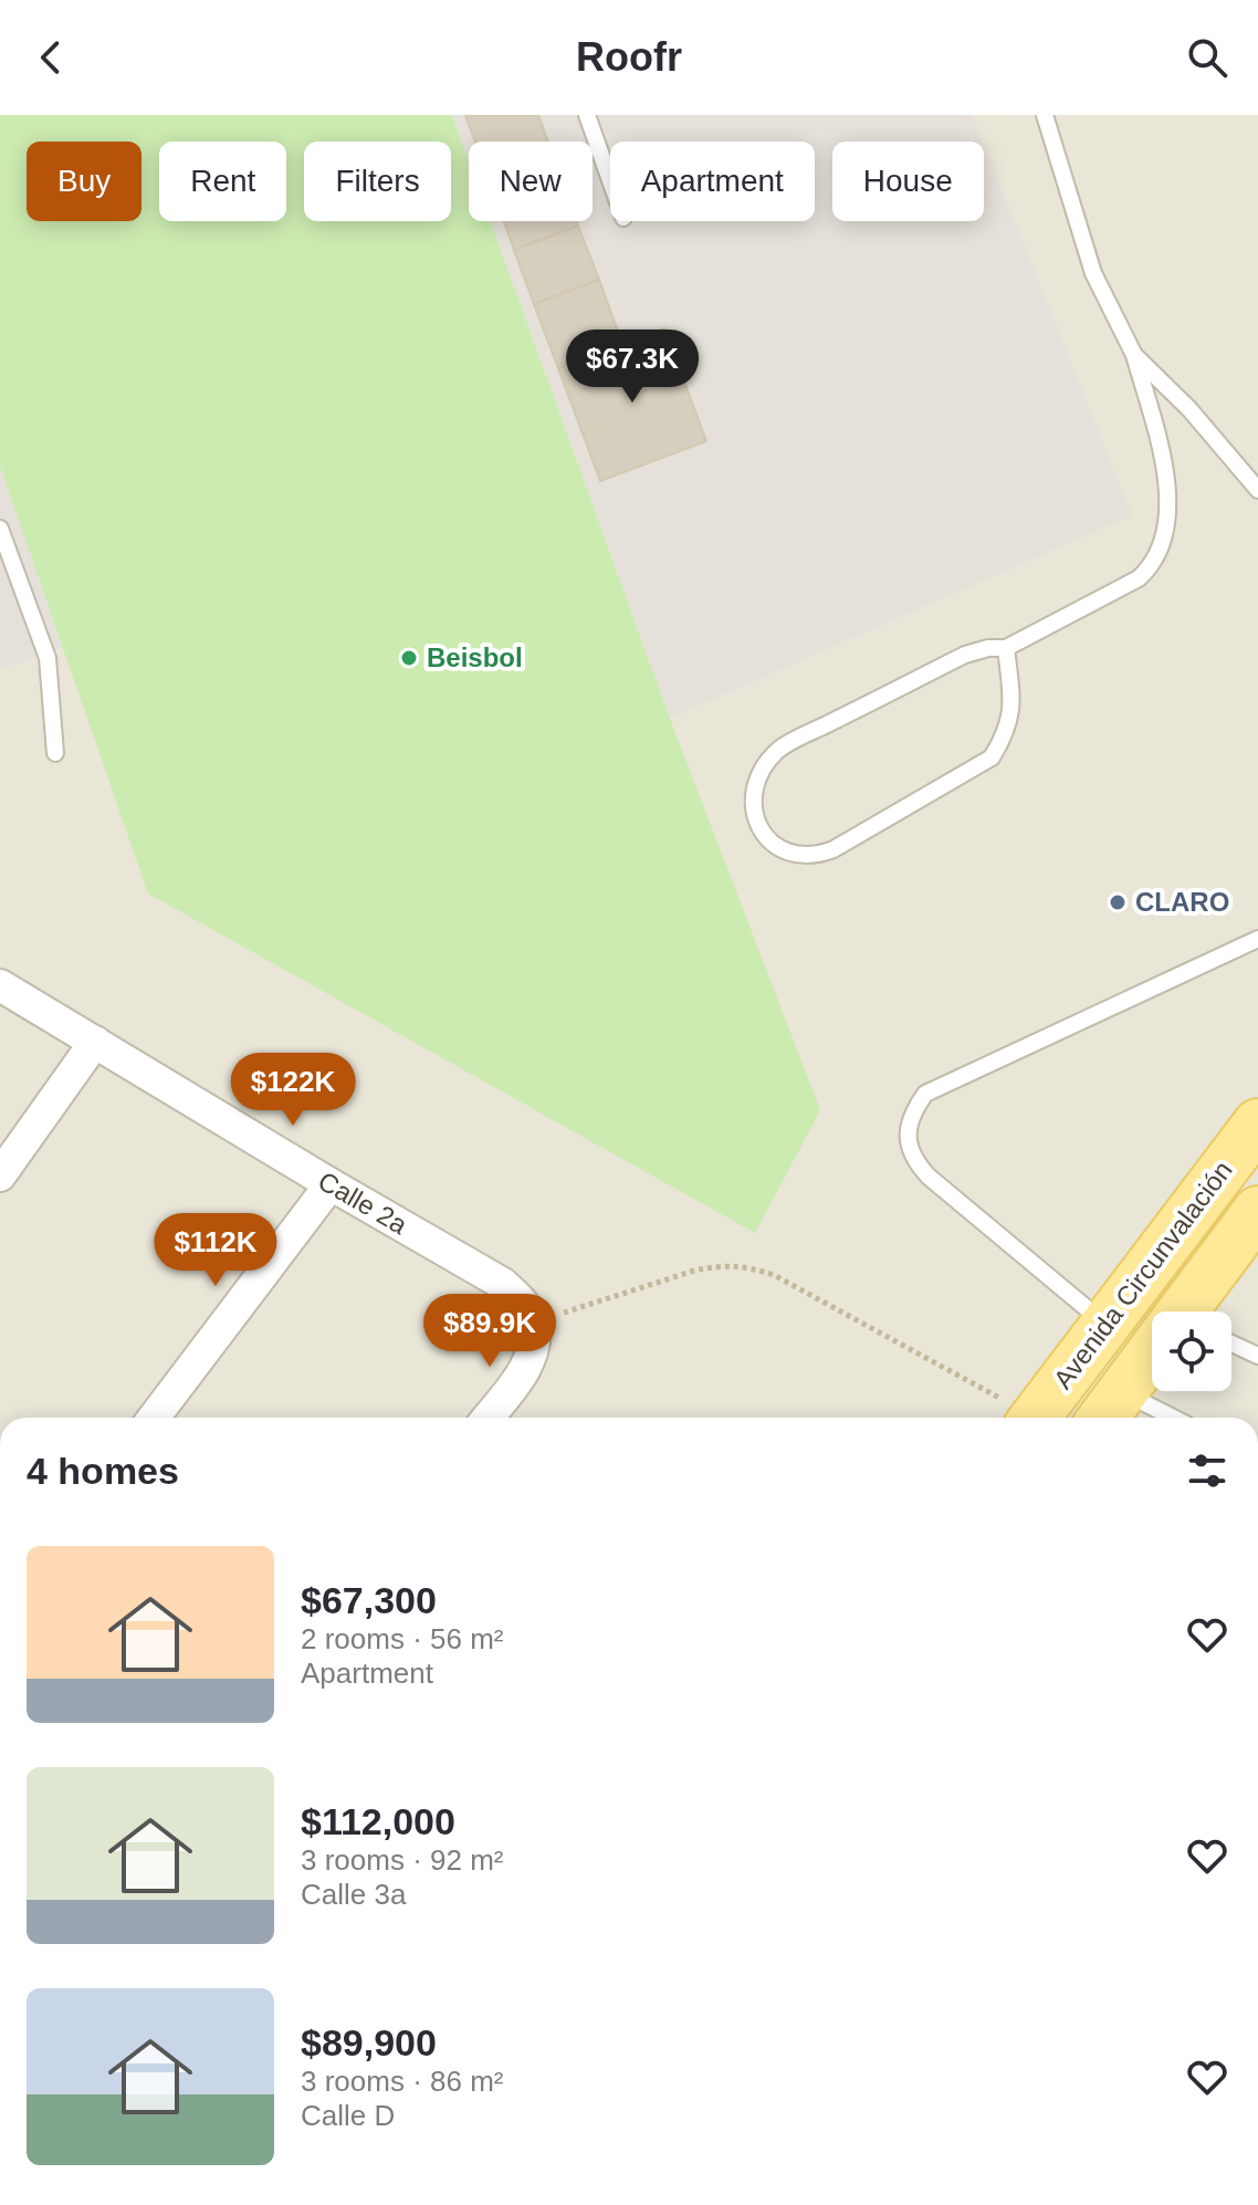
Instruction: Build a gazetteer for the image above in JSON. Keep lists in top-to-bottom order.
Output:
{
  "streets": {
    "main road": ["Avenida Circunvalación"],
    "street": ["Calle 2a"]
  },
  "places": ["Beisbol", "CLARO"],
  "page": {
    "header": "Roofr",
    "chip": [
      "Buy",
      "Rent",
      "Filters",
      "New",
      "Apartment",
      "House"
    ],
    "price": [
      "$67.3K",
      "$122K",
      "$112K",
      "$89.9K"
    ],
    "heading": "4 homes",
    "list": [
      {
        "name": "$67,300",
        "note": "2 rooms · 56 m² · Apartment"
      },
      {
        "name": "$112,000",
        "note": "3 rooms · 92 m² · Calle 3a"
      },
      {
        "name": "$89,900",
        "note": "3 rooms · 86 m² · Calle D"
      }
    ]
  }
}
